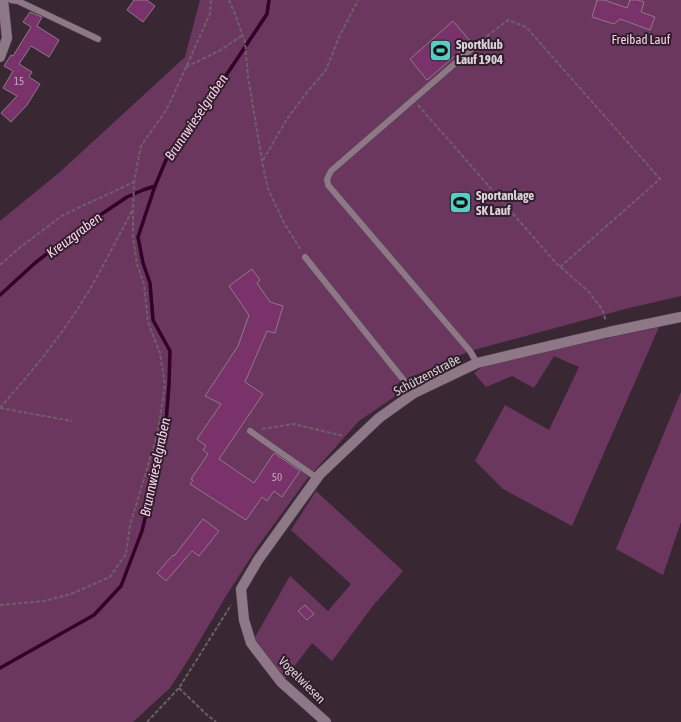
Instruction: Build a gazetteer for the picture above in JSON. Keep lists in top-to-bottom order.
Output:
{
  "streets": {
    "street": ["Schützenstraße", "Vogelwiesen"]
  },
  "crossings": [
    ["Schützenstraße", "Vogelwiesen"]
  ],
  "water": ["Brunnwieselgraben", "Kreuzgraben"],
  "parks": ["Freibad Lauf"],
  "places": {
    "sports": ["Sportklub Lauf 1904", "Sportanlage SK Lauf"]
  },
  "house_numbers": ["15", "50"]
}
